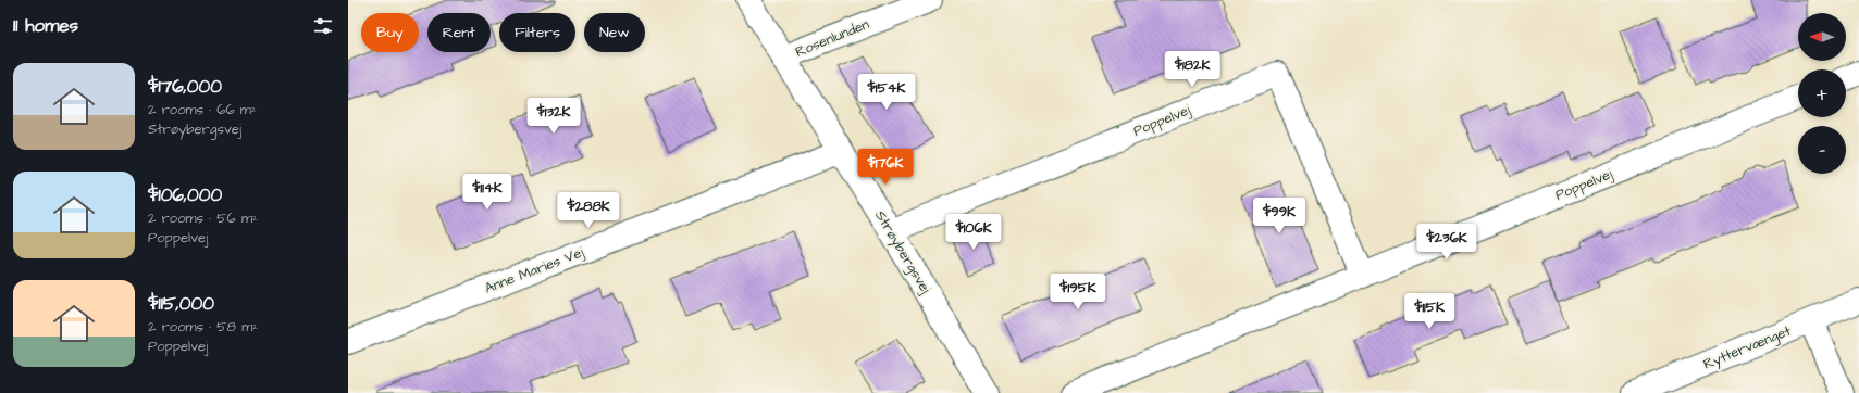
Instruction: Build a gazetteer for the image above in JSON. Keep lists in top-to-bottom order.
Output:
{
  "streets": {
    "street": [
      "Rosenlunden",
      "Poppelvej",
      "Strøybergsvej",
      "Anne Maries Vej",
      "Ryttervænget"
    ]
  },
  "crossings": [
    ["Rosenlunden", "Strøybergsvej"],
    ["Poppelvej", "Strøybergsvej"],
    ["Strøybergsvej", "Anne Maries Vej"]
  ],
  "north": "left",
  "page": {
    "heading": "11 homes",
    "map_buttons": ["+", "−"],
    "chip": [
      "Buy",
      "Rent",
      "Filters",
      "New"
    ],
    "price": [
      "$182K",
      "$154K",
      "$132K",
      "$176K",
      "$114K",
      "$288K",
      "$99K",
      "$106K",
      "$236K",
      "$195K",
      "$115K"
    ],
    "list": [
      {
        "name": "$176,000",
        "note": "2 rooms · 66 m² · Strøybergsvej"
      },
      {
        "name": "$106,000",
        "note": "2 rooms · 56 m² · Poppelvej"
      },
      {
        "name": "$115,000",
        "note": "2 rooms · 58 m² · Poppelvej"
      }
    ]
  }
}
